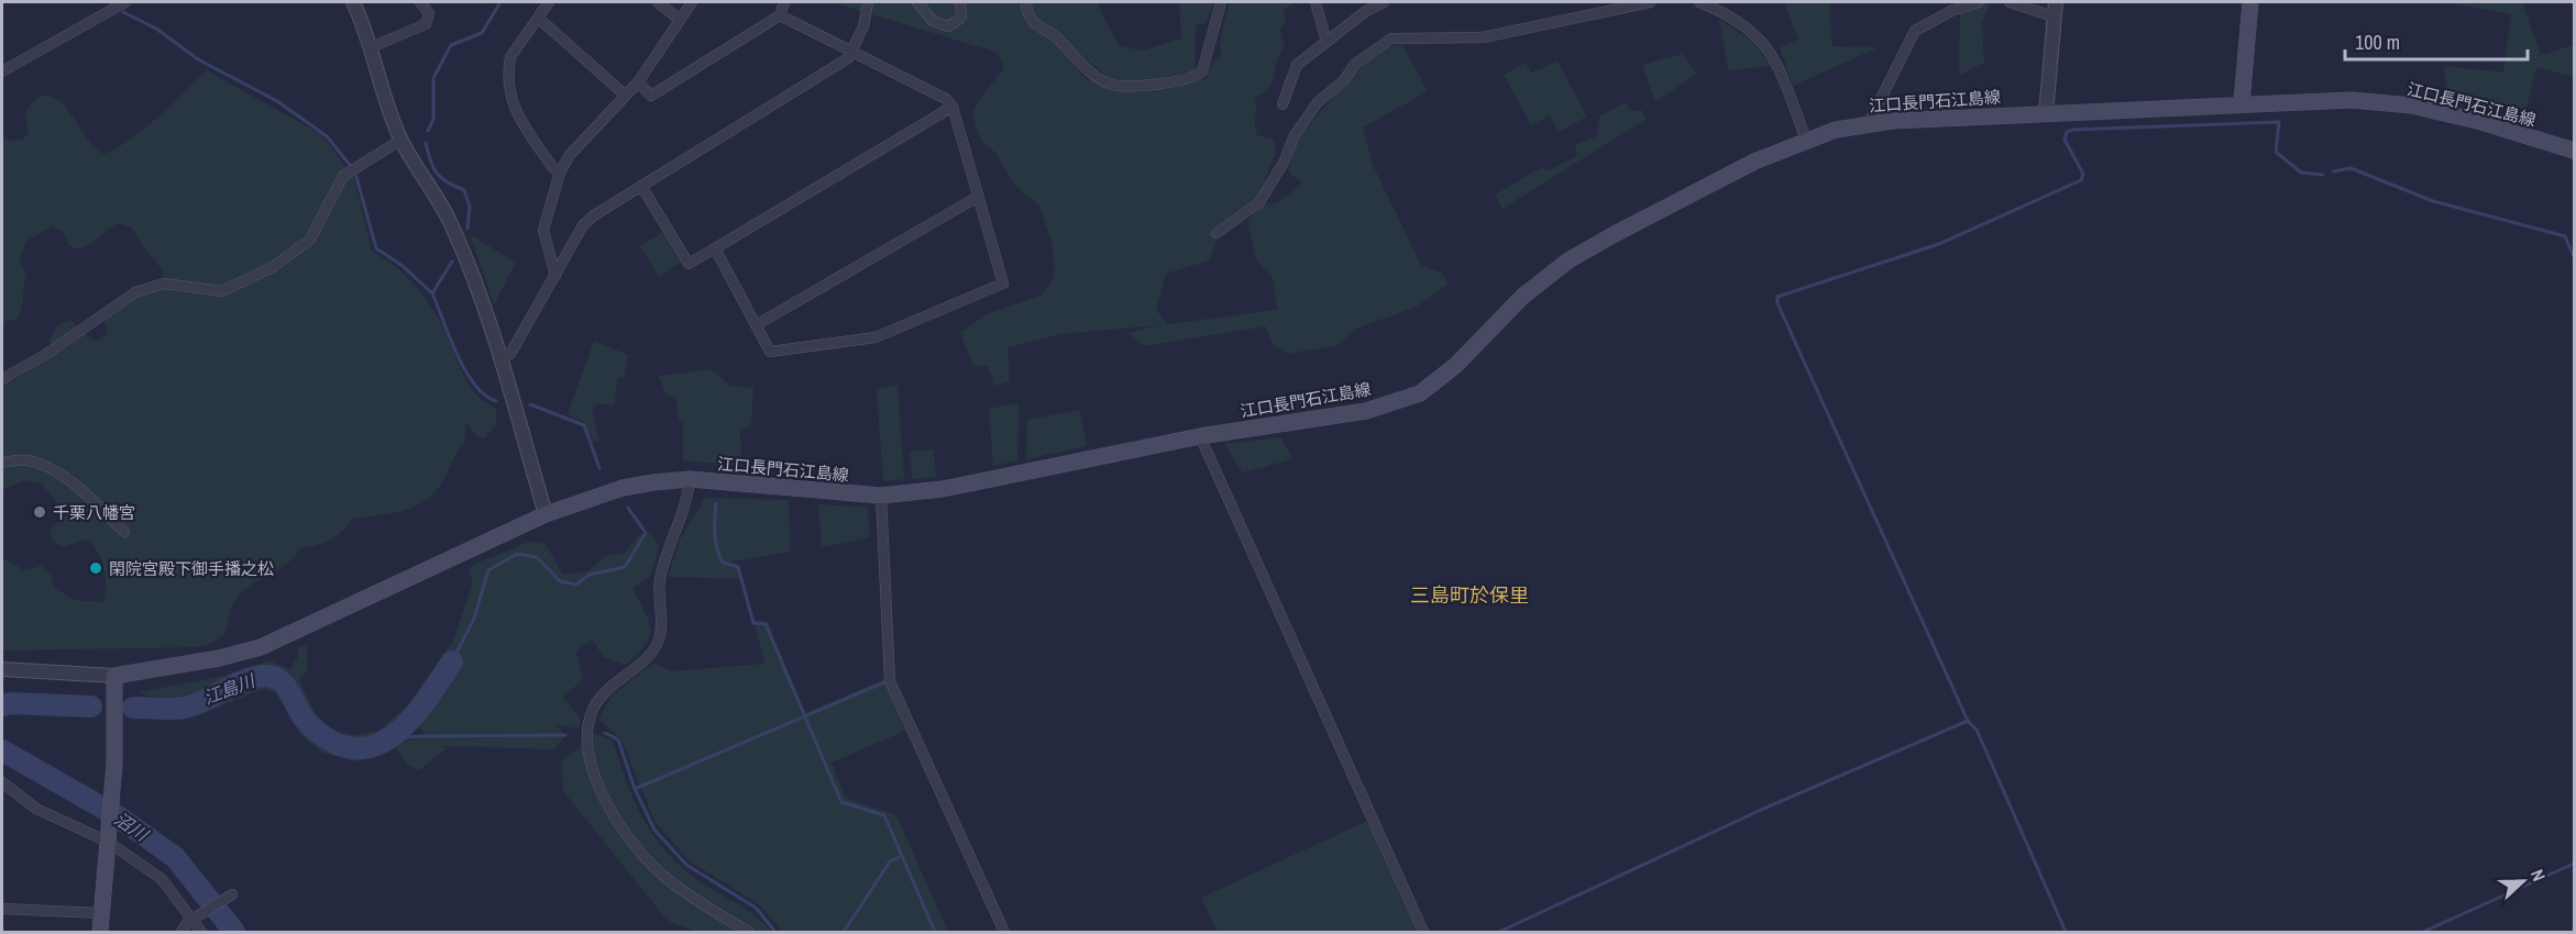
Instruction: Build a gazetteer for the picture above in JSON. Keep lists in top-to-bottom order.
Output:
{
  "streets": {
    "main road": ["江口長門石江島線"]
  },
  "districts": ["三島町於保里"],
  "water": ["江島川", "沼川"],
  "places": ["千栗八幡宮", "閑院宮殿下御手播之松"],
  "scale_bar": "100 m",
  "north": "right"
}
